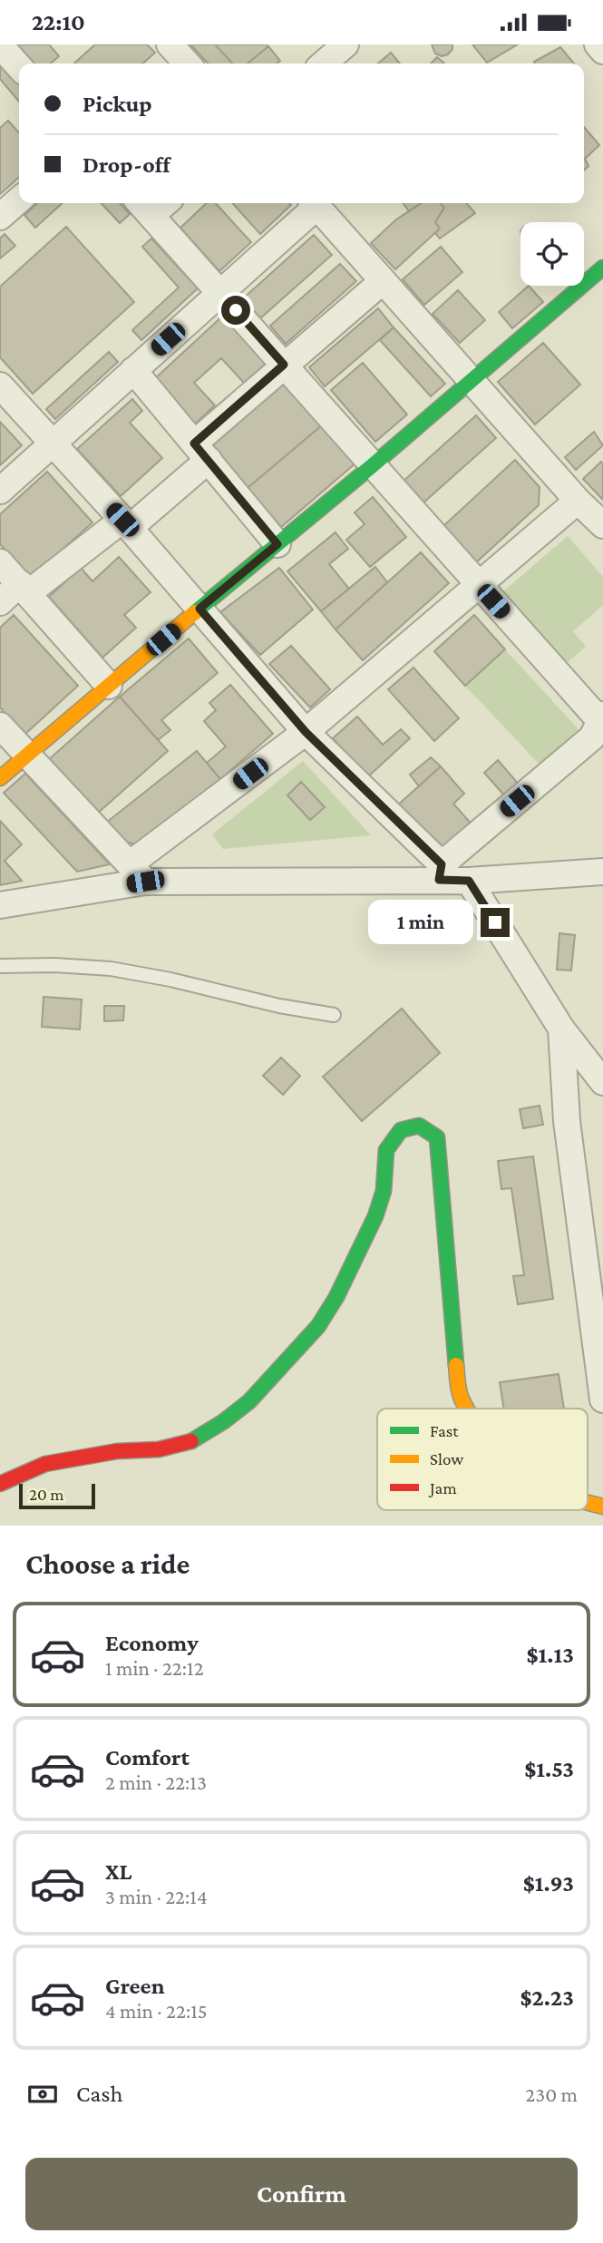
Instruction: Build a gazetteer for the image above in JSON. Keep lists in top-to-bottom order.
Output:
{
  "legend": ["Fast", "Slow", "Jam"],
  "scale_bar": "20 m",
  "page": {
    "status": "22:10",
    "banner": ["Pickup", "Drop-off"],
    "bubble": "1 min",
    "scale": "20 m",
    "heading": "Choose a ride",
    "list": [
      {
        "name": "Economy",
        "note": "1 min · 22:12",
        "value": "$1.13"
      },
      {
        "name": "Comfort",
        "note": "2 min · 22:13",
        "value": "$1.53"
      },
      {
        "name": "XL",
        "note": "3 min · 22:14",
        "value": "$1.93"
      },
      {
        "name": "Green",
        "note": "4 min · 22:15",
        "value": "$2.23"
      }
    ],
    "pay": ["Cash", "230 m"],
    "buttons": "Confirm"
  }
}
